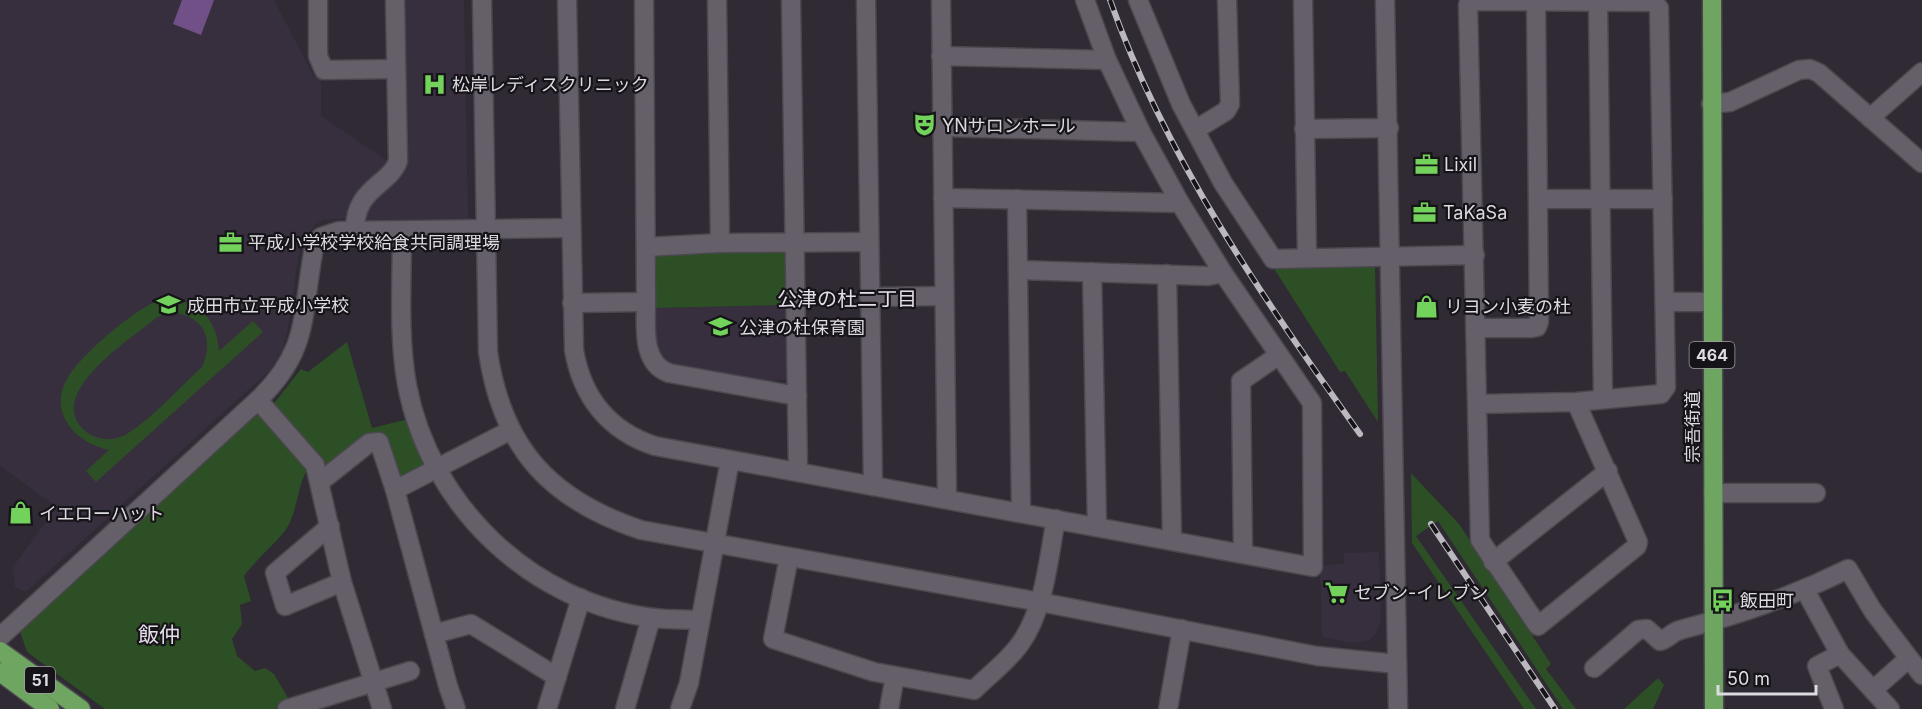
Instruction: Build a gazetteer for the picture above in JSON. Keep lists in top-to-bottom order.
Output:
{
  "streets": {
    "highway": ["464", "宗吾街道", "51"]
  },
  "districts": ["公津の杜二丁目", "飯仲"],
  "places": {
    "hospital": ["松岸レディスクリニック"],
    "theatre": ["YNサロンホール"],
    "office": ["Lixil", "TaKaSa", "平成小学校学校給食共同調理場"],
    "school or university": ["成田市立平成小学校", "公津の杜保育園"],
    "shop": ["リヨン小麦の杜", "イエローハット"],
    "supermarket": ["セブン-イレブン"],
    "bus stop": ["飯田町"]
  },
  "scale_bar": "50 m"
}
